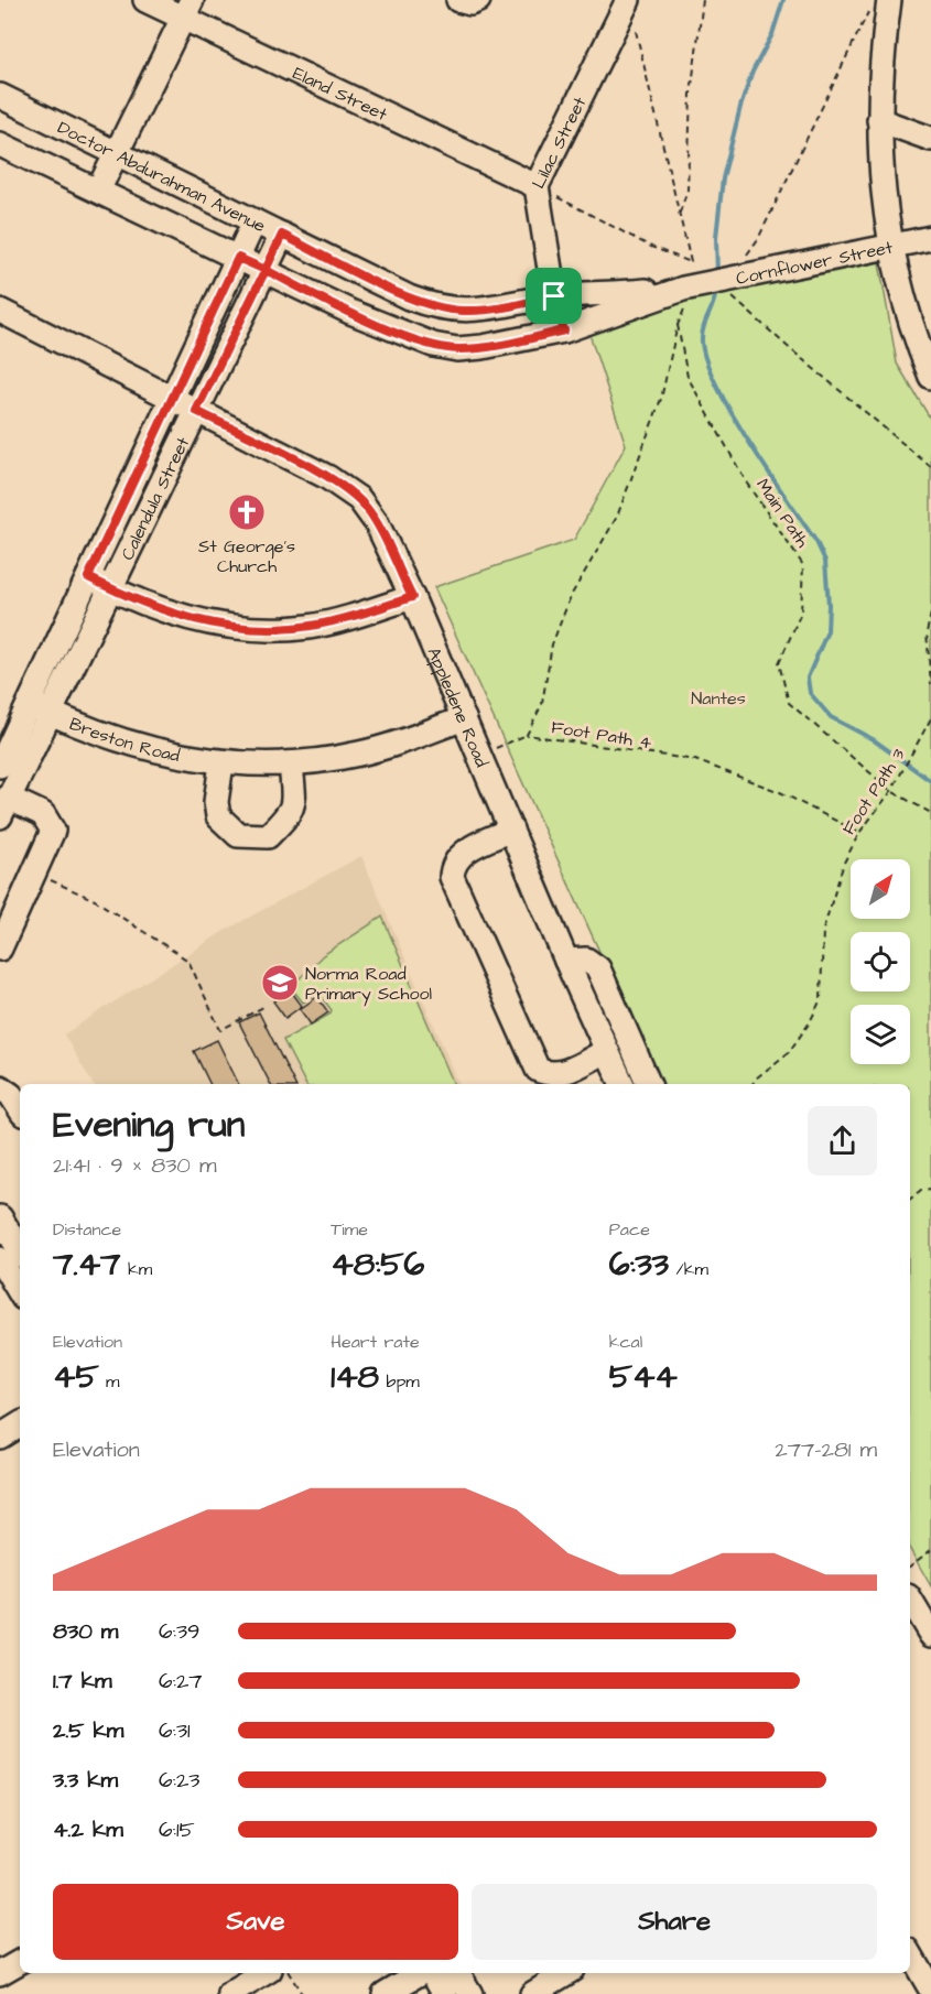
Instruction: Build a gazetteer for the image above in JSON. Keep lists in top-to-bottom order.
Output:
{
  "streets": {
    "street": [
      "Eland Street",
      "Lilac Street",
      "Doctor Abdurahman Avenue",
      "Cornflower Street",
      "Calendula Street",
      "Appledene Road",
      "Breston Road"
    ],
    "path": ["Main Path", "Foot Path 4", "Foot Path 3"]
  },
  "crossings": [
    ["Eland Street", "Lilac Street"],
    ["Lilac Street", "Doctor Abdurahman Avenue"],
    ["Doctor Abdurahman Avenue", "Cornflower Street"],
    ["Doctor Abdurahman Avenue", "Calendula Street"],
    ["Doctor Abdurahman Avenue", "Foot Path 4"],
    ["Cornflower Street", "Foot Path 4"],
    ["Calendula Street", "Appledene Road"],
    ["Calendula Street", "Breston Road"],
    ["Main Path", "Foot Path 4"],
    ["Main Path", "Foot Path 3"],
    ["Appledene Road", "Breston Road"],
    ["Foot Path 4", "Foot Path 3"]
  ],
  "parks": ["Nantes"],
  "places": {
    "church": ["St George's Church"],
    "school or university": ["Norma Road Primary School"]
  },
  "north": "top right",
  "page": {
    "heading": ["Evening run", "21:41 · 9 × 830 m"],
    "stats": [
      ["Distance", "7.47 km"],
      ["Time", "48:56"],
      ["Pace", "6:33 /km"],
      ["Elevation", "45 m"],
      ["Heart rate", "148 bpm"],
      ["kcal", "544"]
    ],
    "chart": ["Elevation", "277–281 m"],
    "list": [
      {
        "name": "830 m",
        "note": "6:39"
      },
      {
        "name": "1.7 km",
        "note": "6:27"
      },
      {
        "name": "2.5 km",
        "note": "6:31"
      },
      {
        "name": "3.3 km",
        "note": "6:23"
      },
      {
        "name": "4.2 km",
        "note": "6:15"
      }
    ],
    "buttons": ["Save", "Share"]
  }
}
